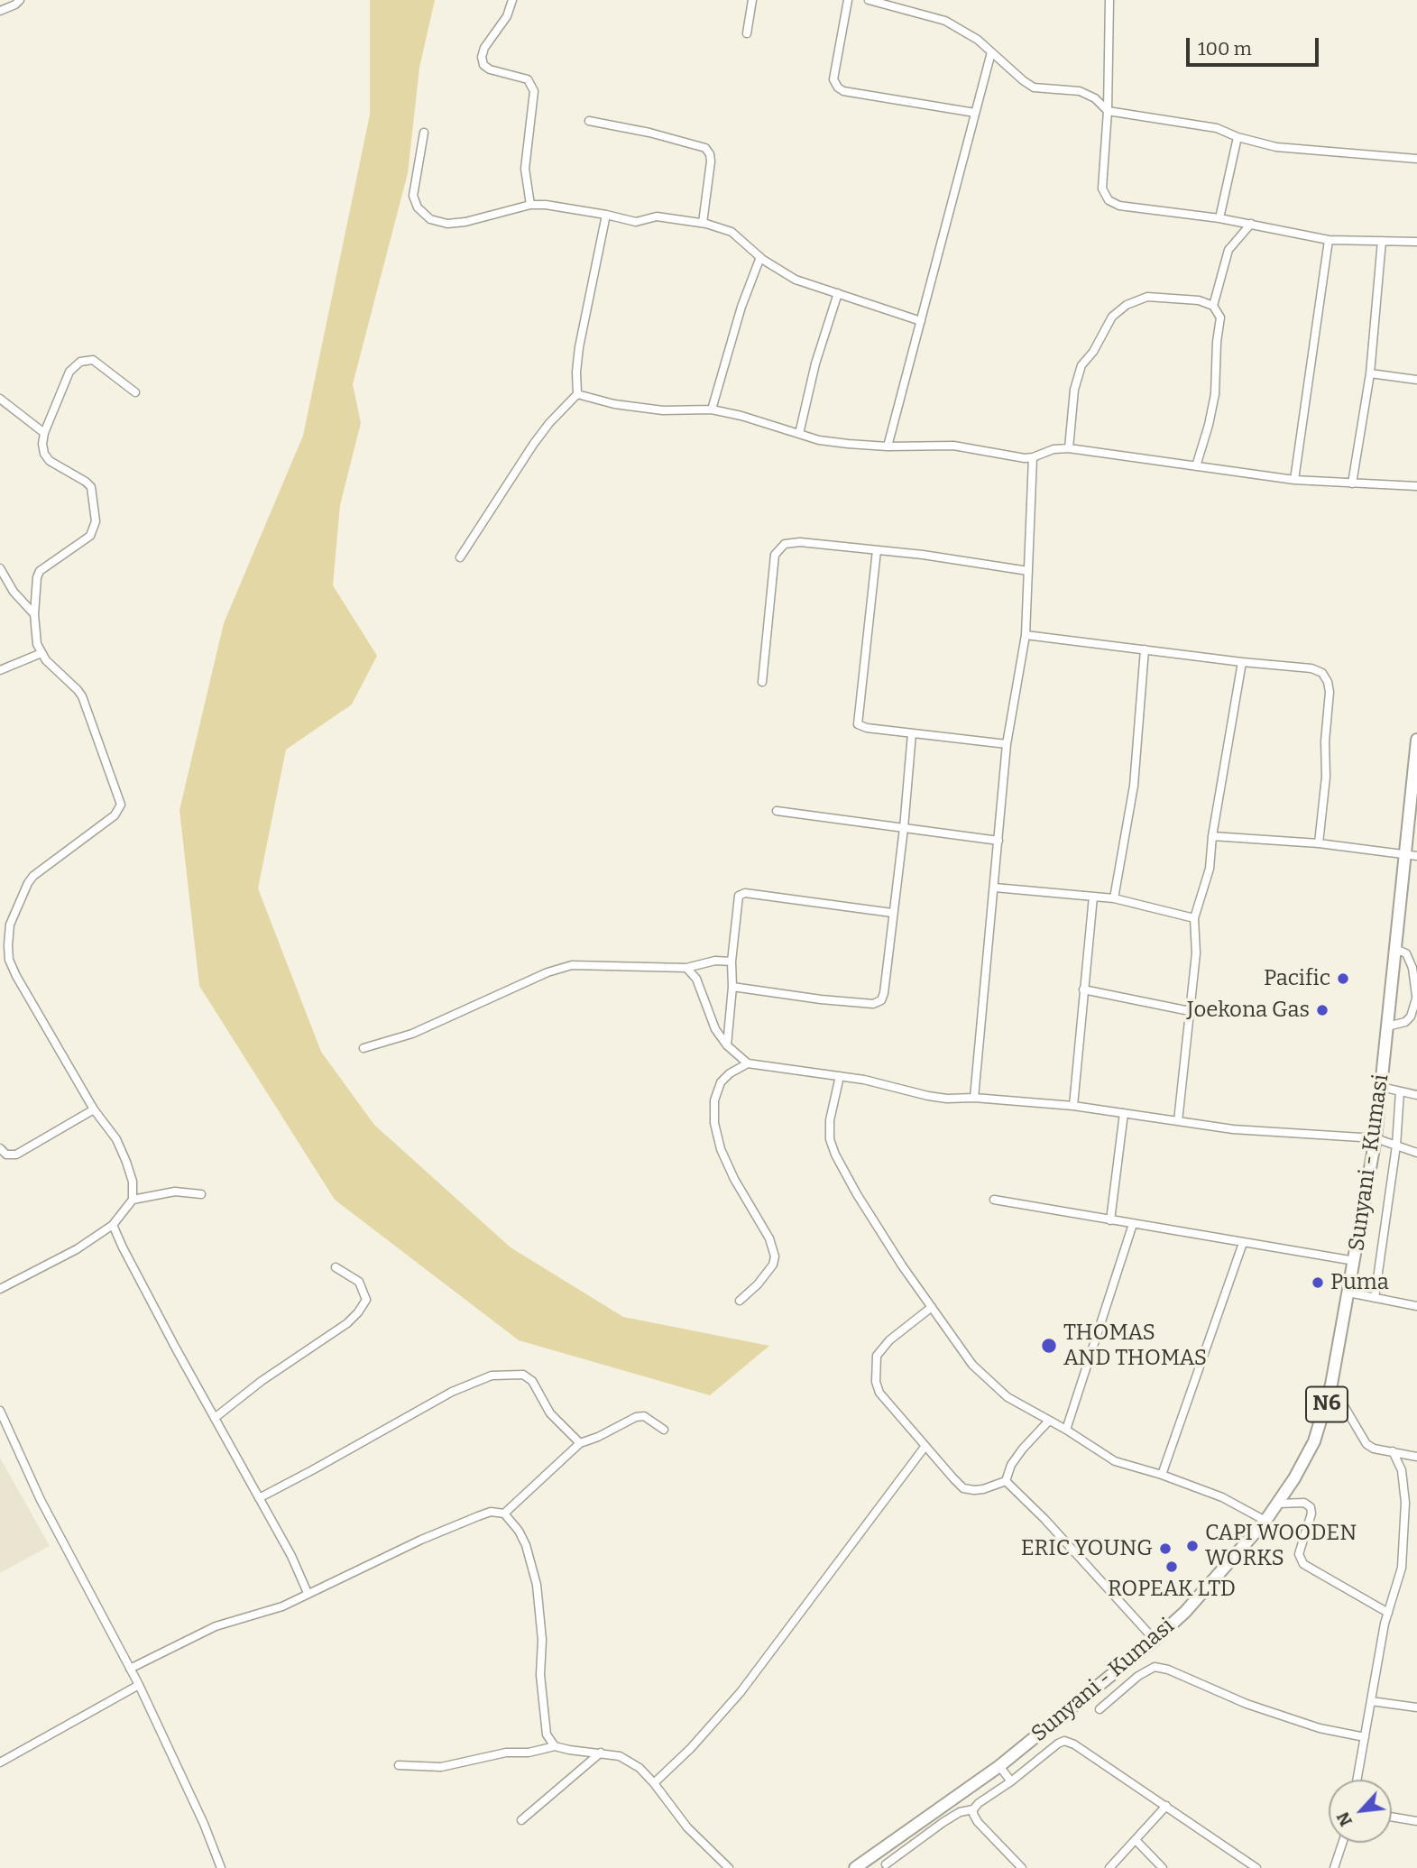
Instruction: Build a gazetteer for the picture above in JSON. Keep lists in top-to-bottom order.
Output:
{
  "streets": {
    "main road": ["Sunyani - Kumasi", "N6"]
  },
  "places": [
    "Pacific",
    "Joekona Gas",
    "Puma",
    "THOMAS AND THOMAS",
    "CAPI WOODEN WORKS",
    "ERIC YOUNG",
    "ROPEAK LTD"
  ],
  "scale_bar": "100 m",
  "north": "bottom left"
}
